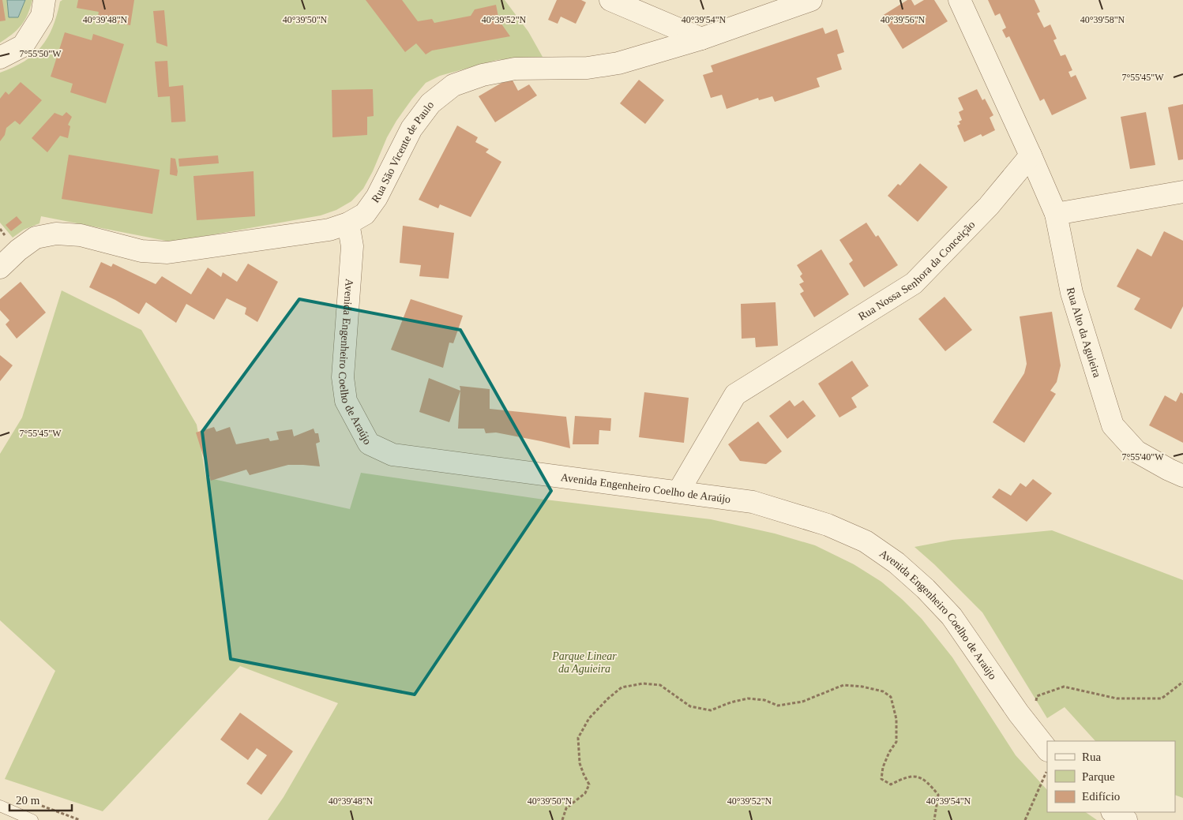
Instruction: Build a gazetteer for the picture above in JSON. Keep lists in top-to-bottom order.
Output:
{
  "streets": {
    "street": [
      "Rua São Vicente de Paulo",
      "Rua Nossa Senhora da Conceição",
      "Rua Alto da Aguieira",
      "Avenida Engenheiro Coelho de Araújo"
    ]
  },
  "crossings": [
    ["Rua São Vicente de Paulo", "Avenida Engenheiro Coelho de Araújo"],
    ["Rua Nossa Senhora da Conceição", "Rua Alto da Aguieira"],
    ["Rua Nossa Senhora da Conceição", "Avenida Engenheiro Coelho de Araújo"]
  ],
  "parks": ["Parque Linear da Aguieira"],
  "legend": ["Rua", "Parque", "Edifício"],
  "scale_bar": "20 m",
  "coordinates": [
    "40°39'48\"N",
    "40°39'50\"N",
    "40°39'52\"N",
    "40°39'54\"N",
    "40°39'56\"N",
    "40°39'58\"N",
    "7°55'50\"W",
    "7°55'45\"W",
    "7°55'40\"W"
  ]
}
